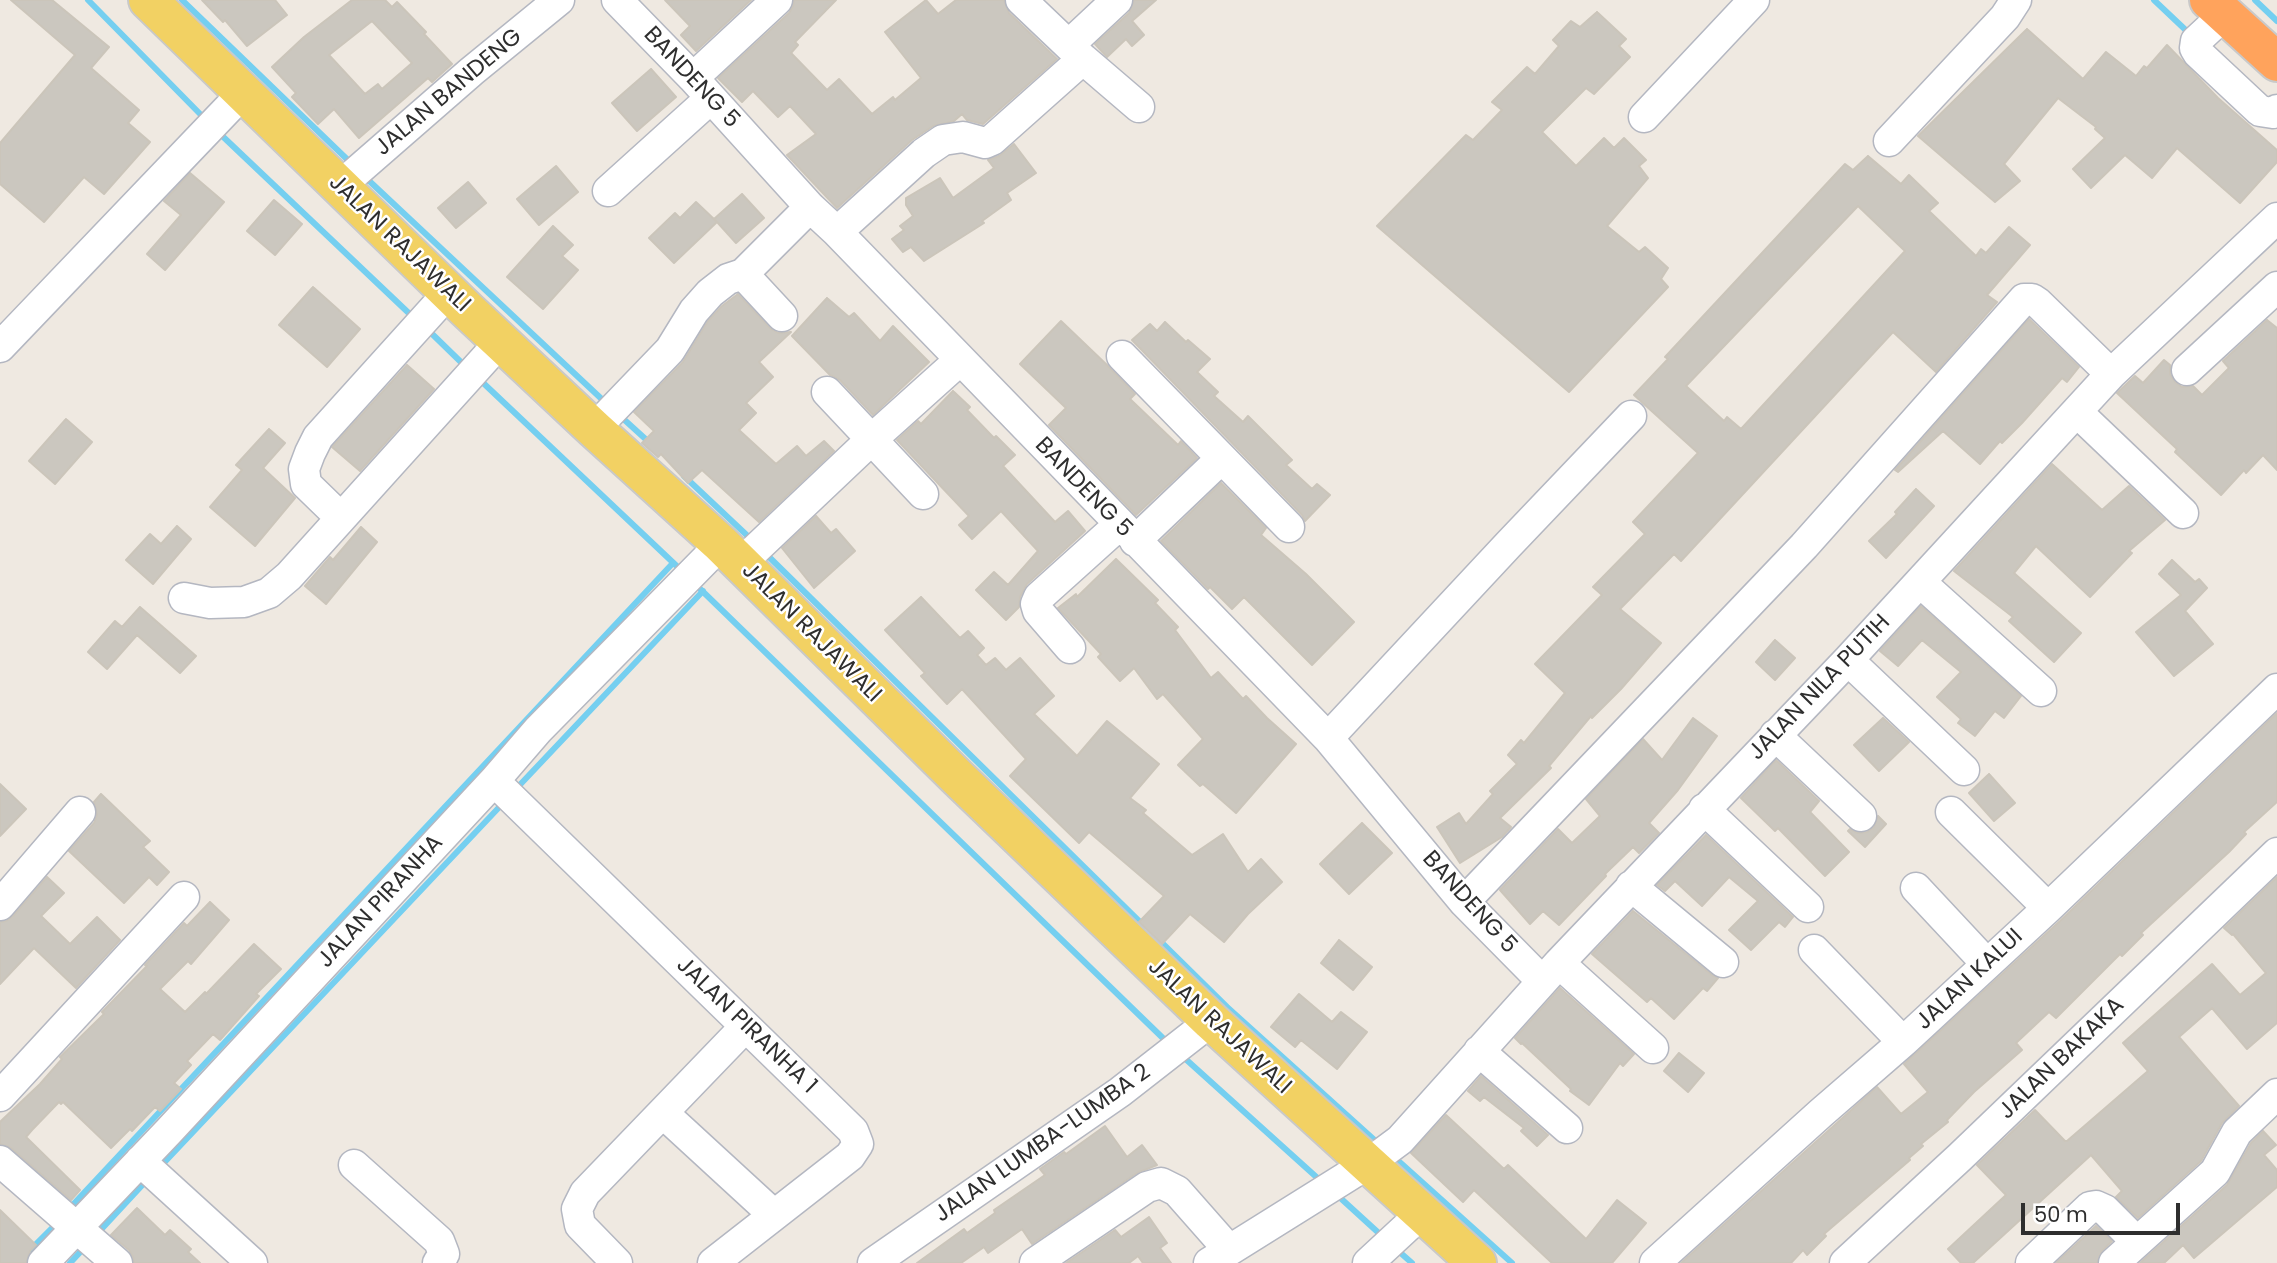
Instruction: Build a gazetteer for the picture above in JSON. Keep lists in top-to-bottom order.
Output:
{
  "streets": {
    "main road": ["JALAN RAJAWALI"],
    "street": [
      "BANDENG 5",
      "JALAN BANDENG",
      "JALAN NILA PUTIH",
      "JALAN PIRANHA",
      "JALAN KALUI",
      "JALAN PIRANHA 1",
      "JALAN BAKAKA",
      "JALAN LUMBA-LUMBA 2"
    ]
  },
  "crossings": [
    ["BANDENG 5", "JALAN NILA PUTIH"],
    ["BANDENG 5", "JALAN PIRANHA"],
    ["JALAN BANDENG", "JALAN RAJAWALI"],
    ["JALAN RAJAWALI", "JALAN NILA PUTIH"],
    ["JALAN RAJAWALI", "JALAN PIRANHA"],
    ["JALAN RAJAWALI", "JALAN LUMBA-LUMBA 2"],
    ["JALAN PIRANHA", "JALAN PIRANHA 1"]
  ],
  "scale_bar": "50 m"
}
